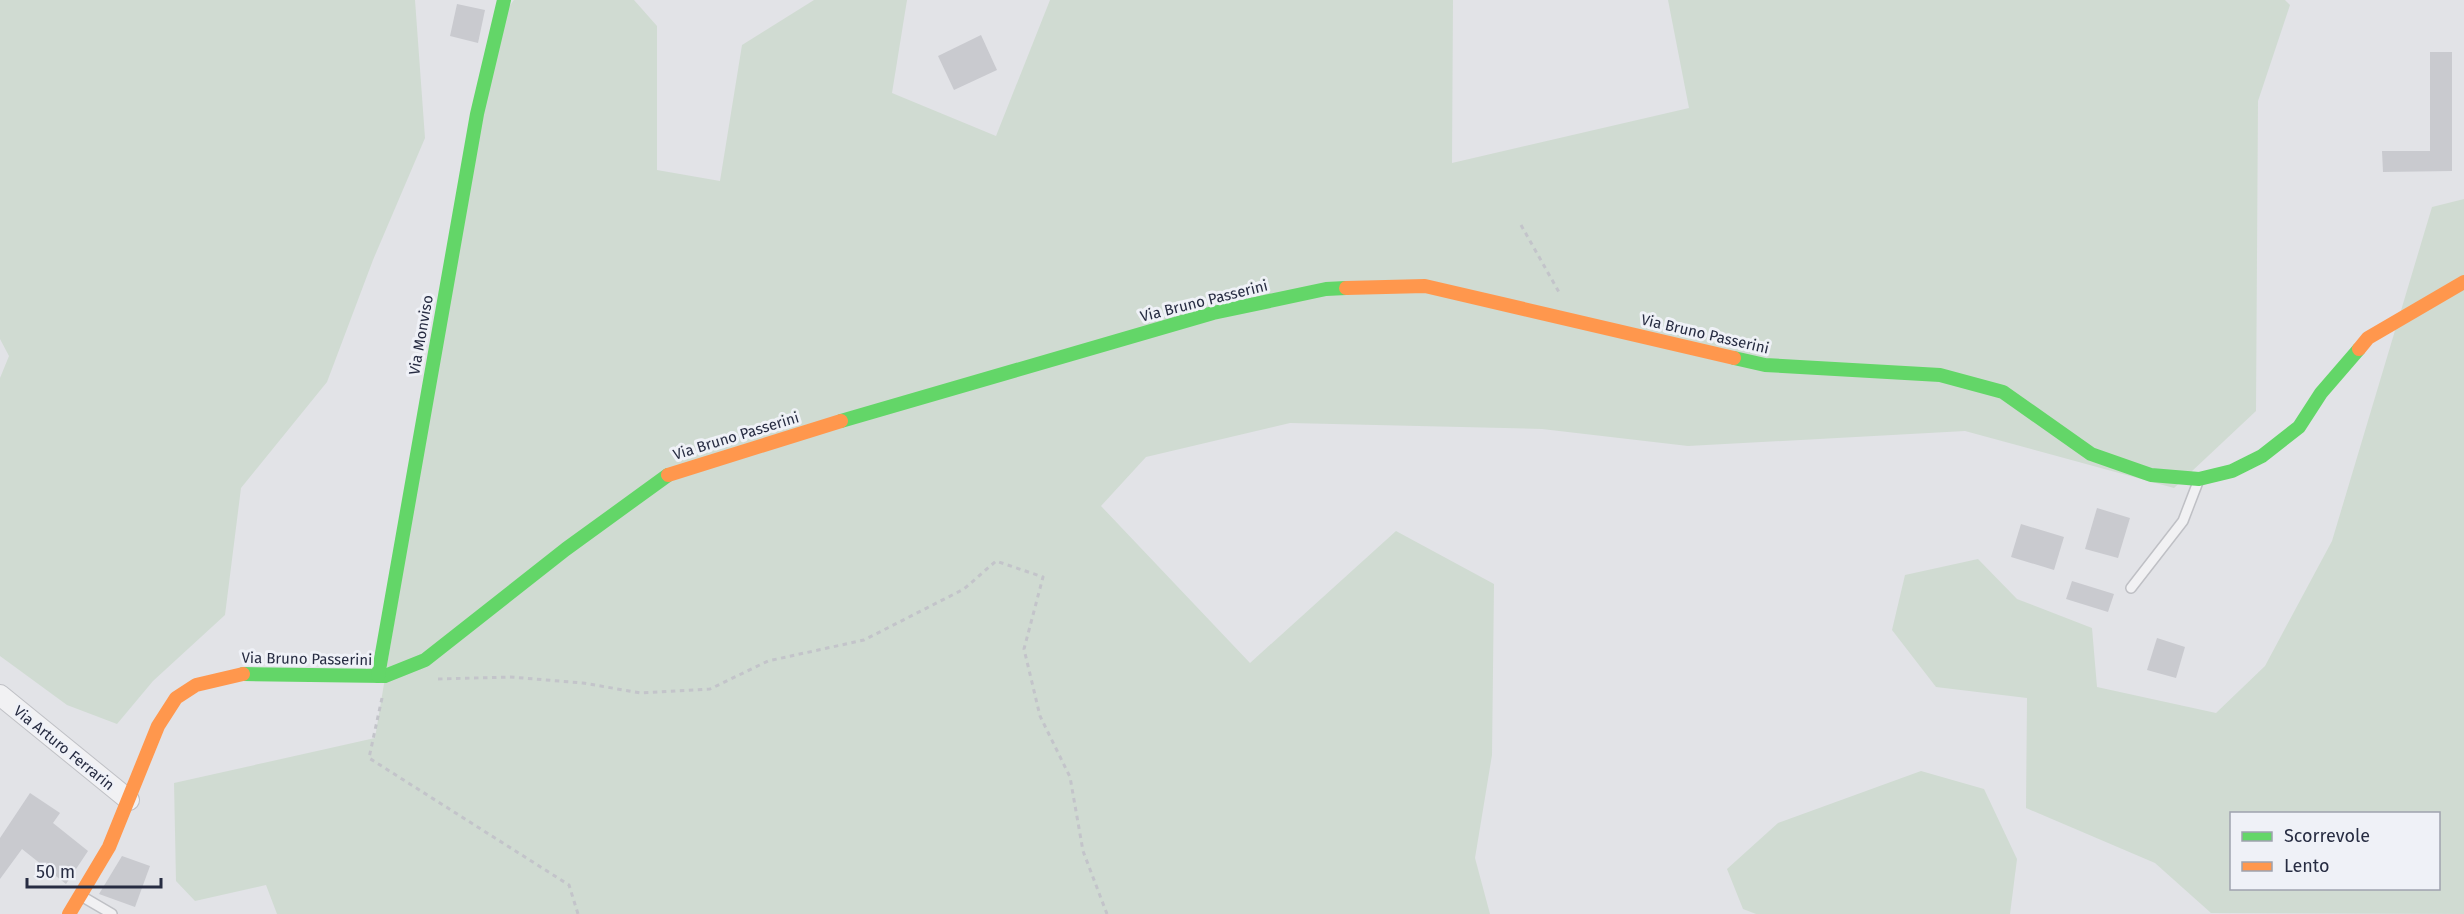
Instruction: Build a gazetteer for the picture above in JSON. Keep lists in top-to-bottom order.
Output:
{
  "streets": {
    "street": ["Via Bruno Passerini", "Via Monviso", "Via Arturo Ferrarin"]
  },
  "crossings": [
    ["Via Bruno Passerini", "Via Monviso"],
    ["Via Bruno Passerini", "Via Arturo Ferrarin"]
  ],
  "legend": ["Scorrevole", "Lento"],
  "scale_bar": "50 m"
}
